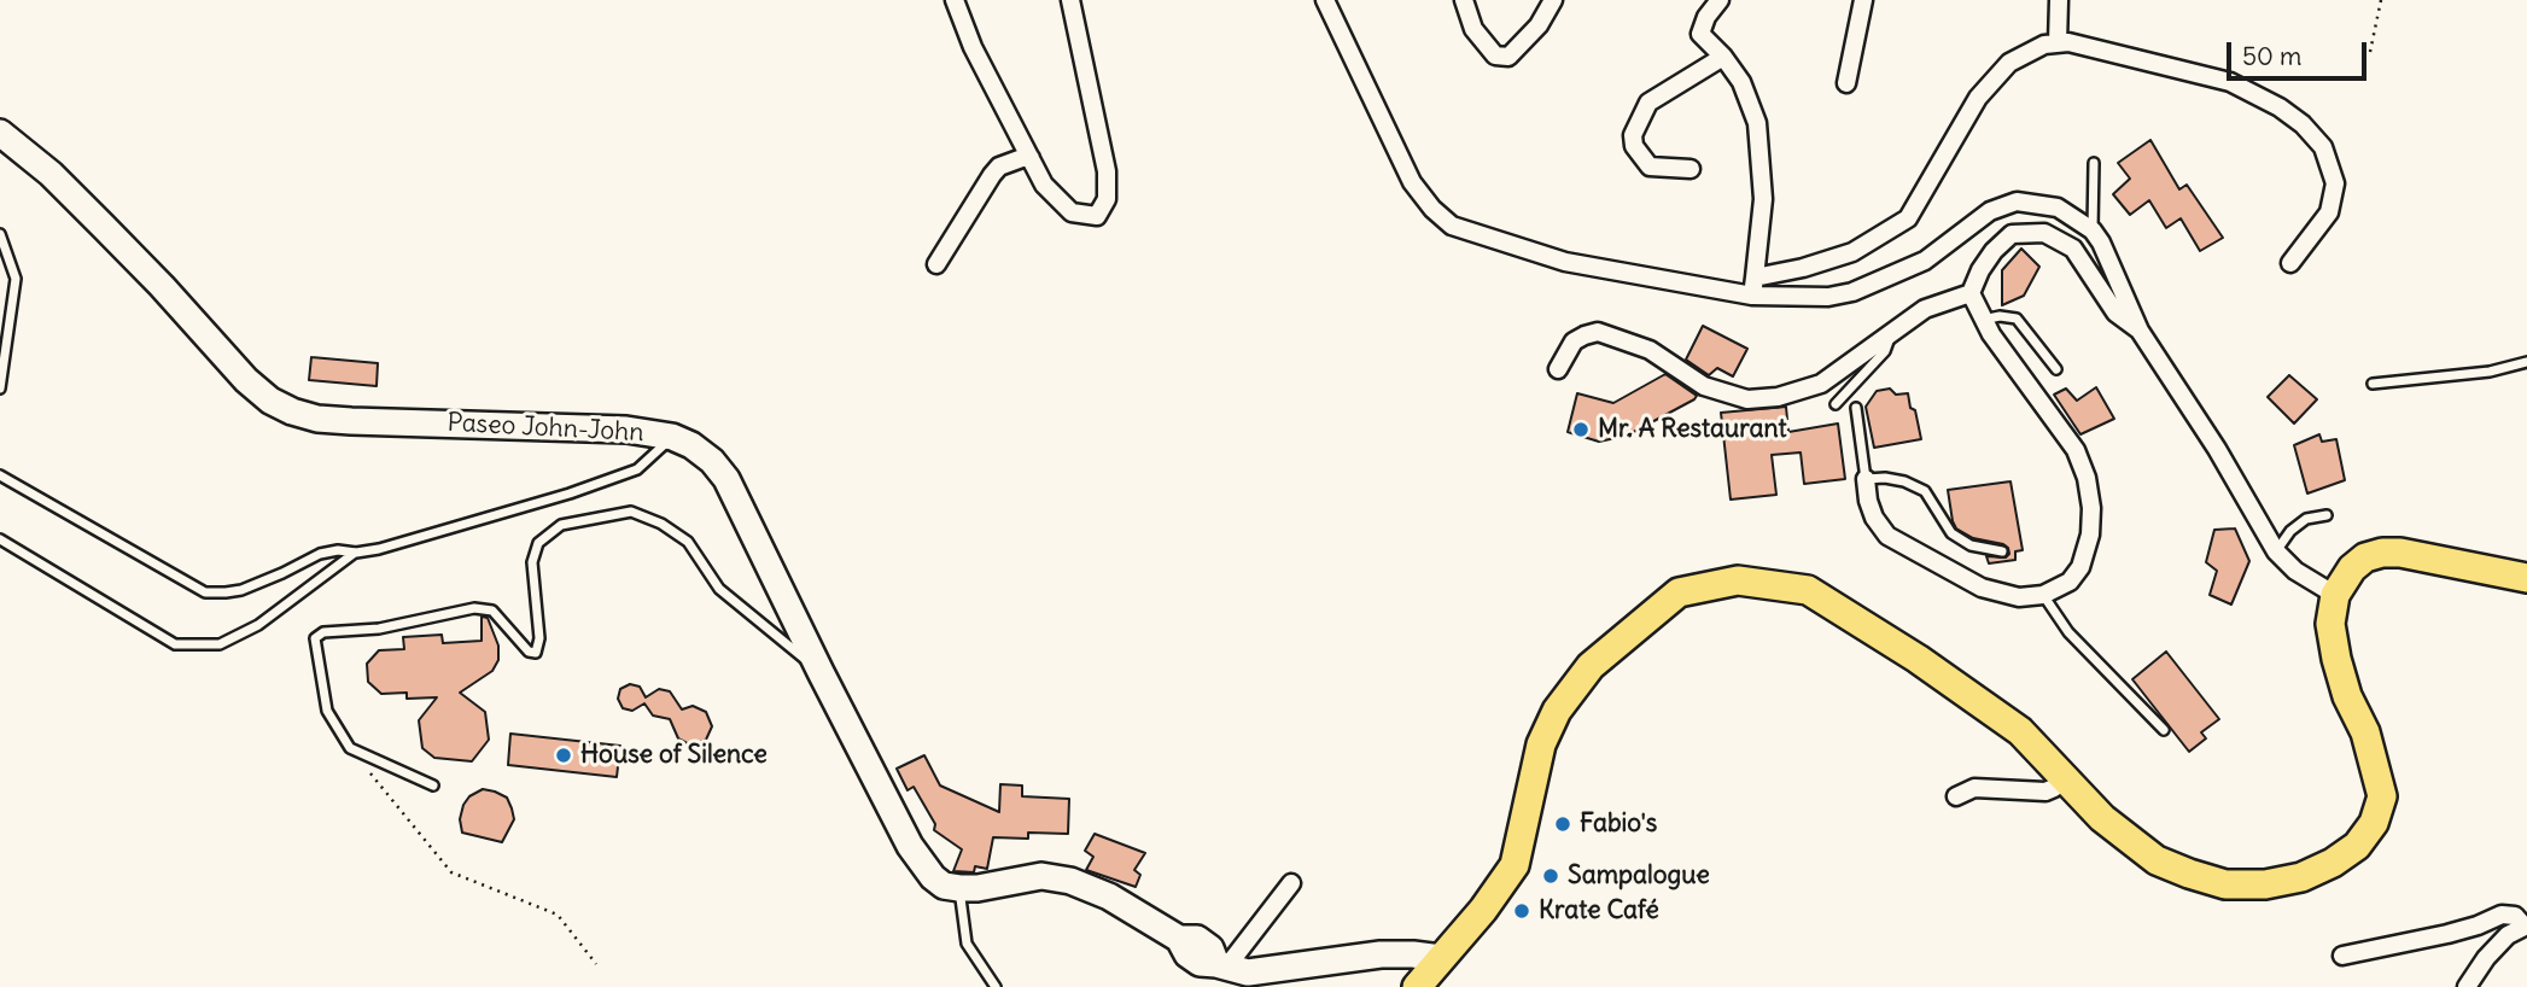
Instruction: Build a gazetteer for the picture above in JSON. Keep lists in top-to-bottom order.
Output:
{
  "streets": {
    "street": ["Paseo John-John"]
  },
  "places": [
    "Mr. A Restaurant",
    "House of Silence",
    "Fabio's",
    "Sampalogue",
    "Krate Café"
  ],
  "scale_bar": "50 m"
}
